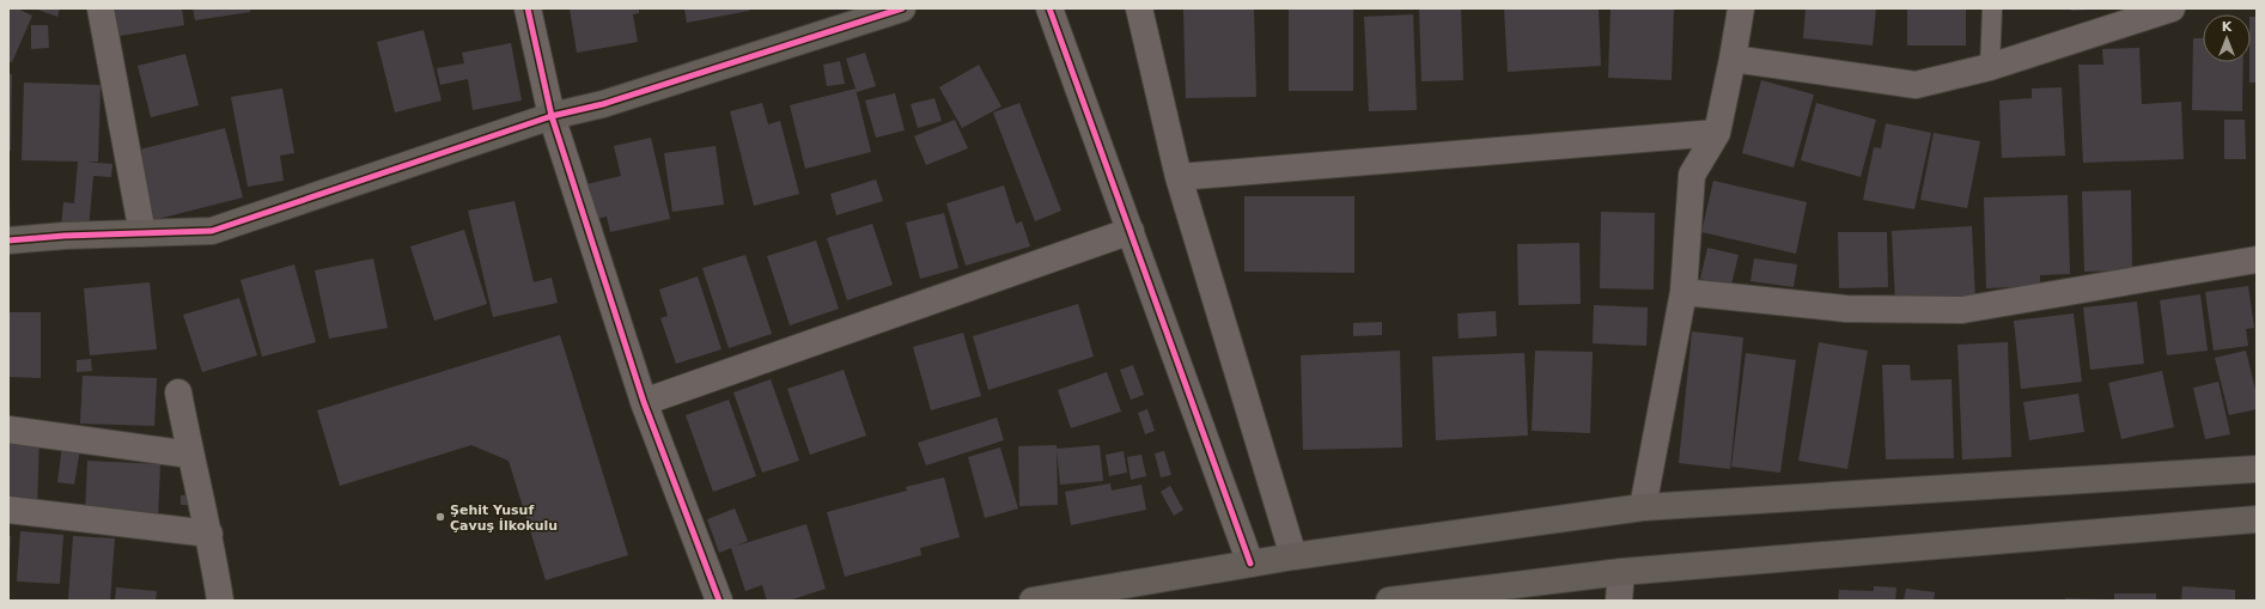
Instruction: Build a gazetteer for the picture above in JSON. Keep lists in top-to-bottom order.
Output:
{
  "places": ["Şehit Yusuf Çavuş İlkokulu"],
  "north": "top"
}
